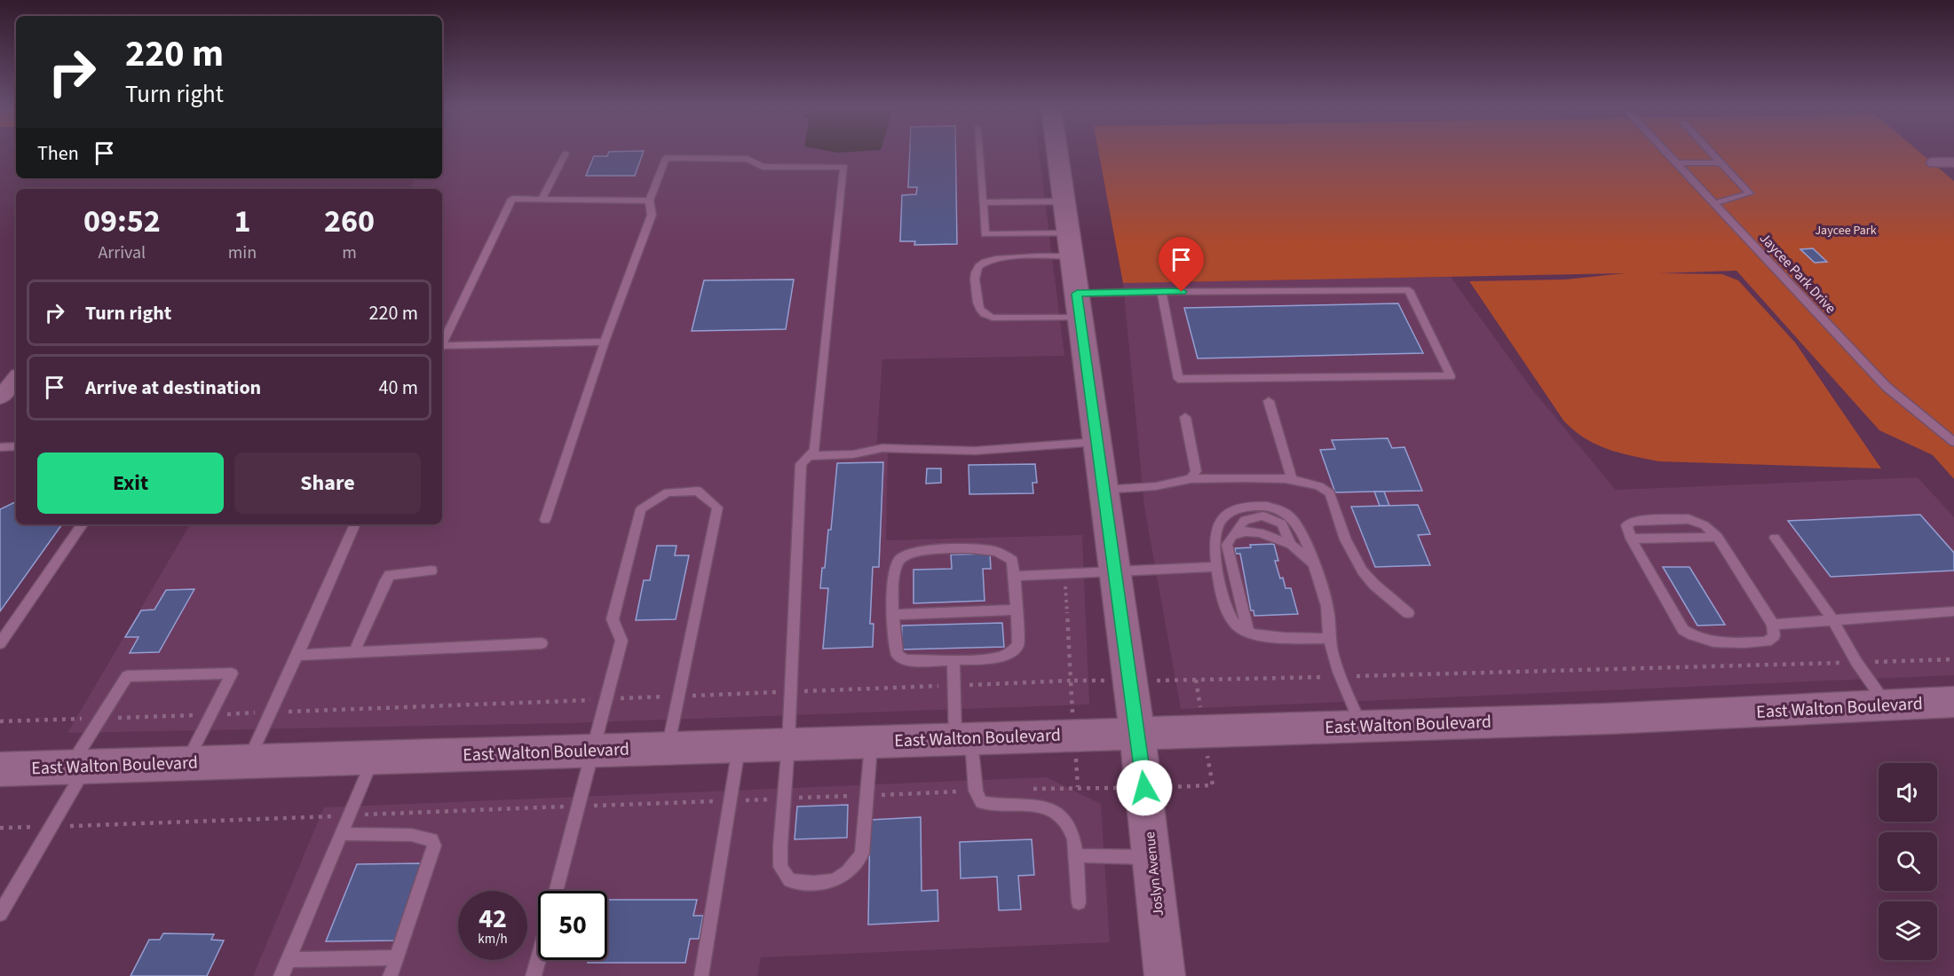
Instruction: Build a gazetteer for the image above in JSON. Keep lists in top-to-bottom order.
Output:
{
  "streets": {
    "main road": ["East Walton Boulevard", "Joslyn Avenue"],
    "lane": ["Jaycee Park Drive"]
  },
  "crossings": [
    ["East Walton Boulevard", "Joslyn Avenue"]
  ],
  "parks": ["Jaycee Park"],
  "page": {
    "turn": ["220 m", "Turn right"],
    "then": "Then",
    "eta": [
      "09:52",
      "Arrival",
      "1",
      "min",
      "260",
      "m"
    ],
    "list": [
      {
        "name": "Turn right",
        "value": "220 m"
      },
      {
        "name": "Arrive at destination",
        "value": "40 m"
      }
    ],
    "buttons": ["Exit", "Share"],
    "speed": "42 km/h",
    "limit": "50"
  }
}
